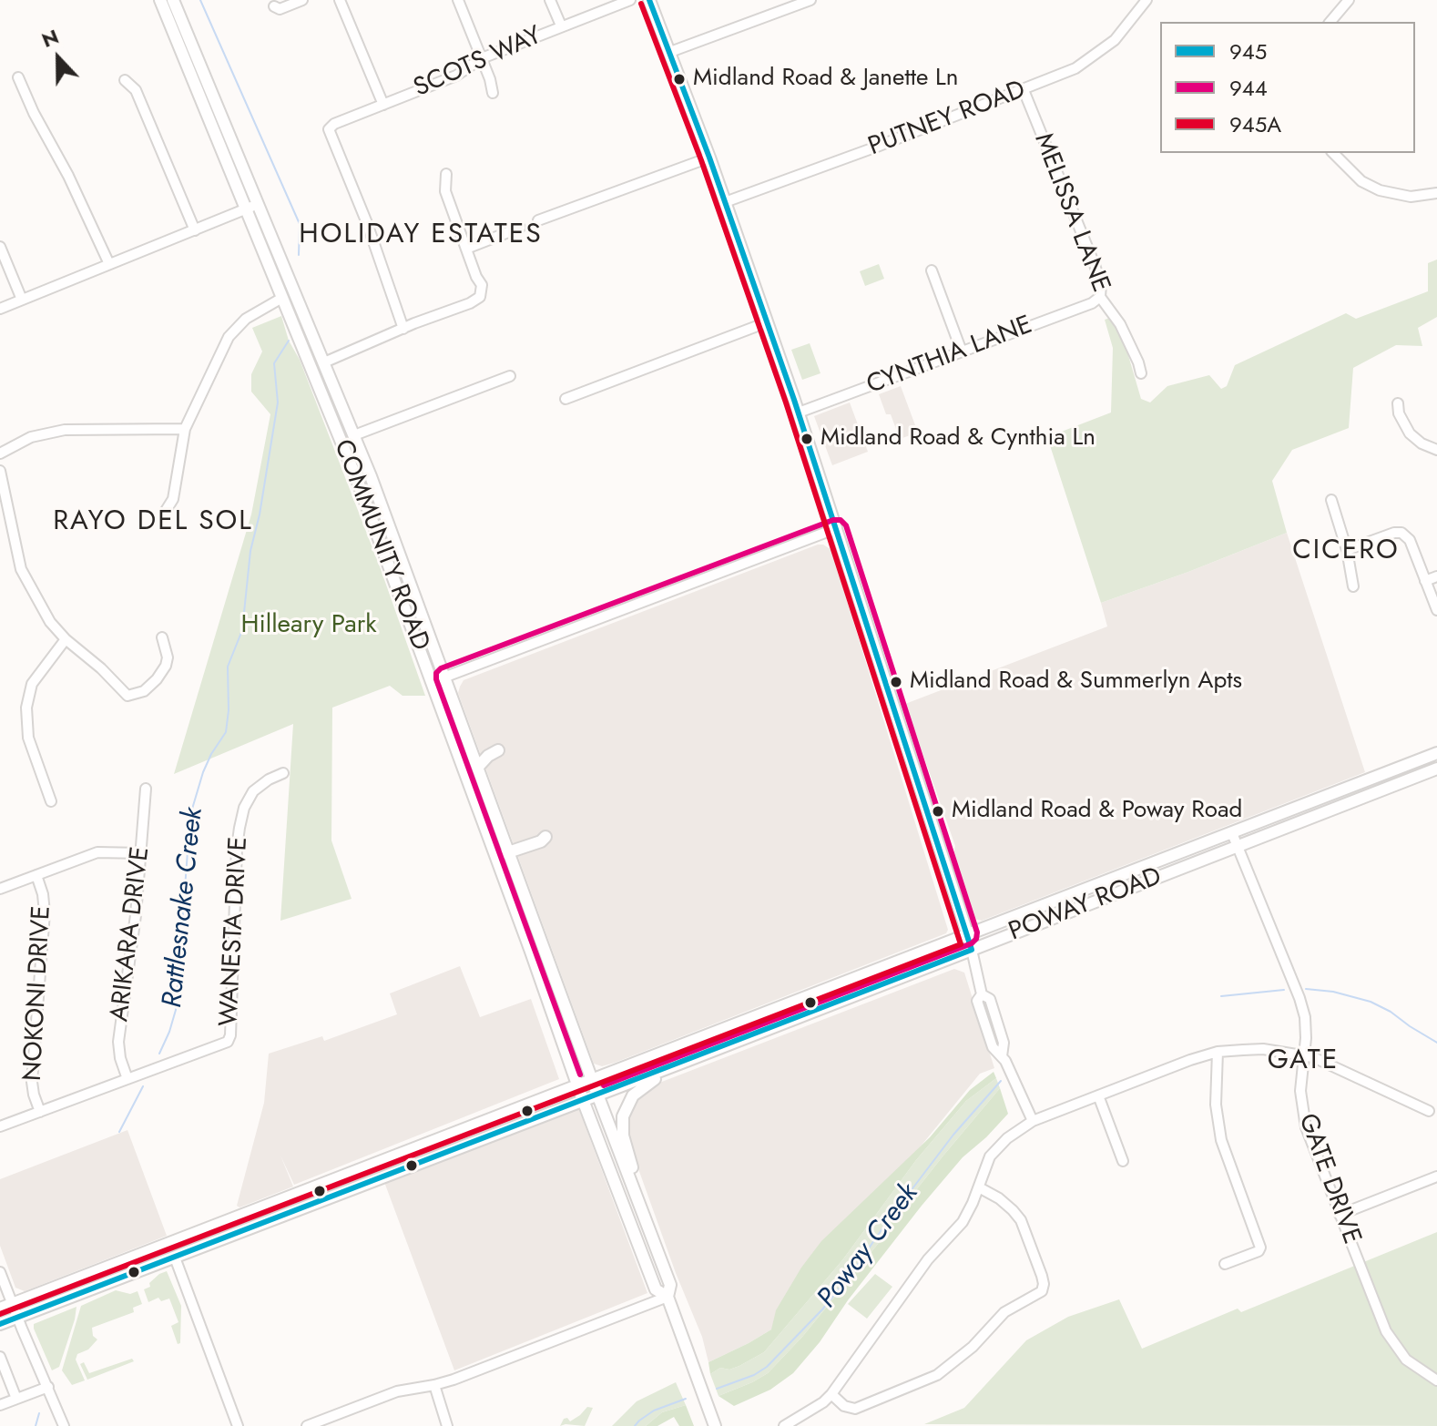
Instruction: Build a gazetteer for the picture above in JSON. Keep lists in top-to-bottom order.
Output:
{
  "streets": {
    "main road": ["COMMUNITY ROAD", "POWAY ROAD"],
    "street": [
      "SCOTS WAY",
      "PUTNEY ROAD",
      "MELISSA LANE",
      "CYNTHIA LANE",
      "WANESTA DRIVE",
      "ARIKARA DRIVE",
      "NOKONI DRIVE",
      "GATE DRIVE"
    ]
  },
  "crossings": [
    ["PUTNEY ROAD", "MELISSA LANE"],
    ["MELISSA LANE", "CYNTHIA LANE"],
    ["COMMUNITY ROAD", "POWAY ROAD"],
    ["POWAY ROAD", "GATE DRIVE"],
    ["WANESTA DRIVE", "ARIKARA DRIVE"],
    ["WANESTA DRIVE", "NOKONI DRIVE"]
  ],
  "districts": [
    "HOLIDAY ESTATES",
    "RAYO DEL SOL",
    "CICERO",
    "GATE"
  ],
  "water": ["Rattlesnake Creek", "Poway Creek"],
  "parks": ["Hilleary Park"],
  "places": [
    "Midland Road & Janette Ln",
    "Midland Road & Cynthia Ln",
    "Midland Road & Summerlyn Apts",
    "Midland Road & Poway Road"
  ],
  "lines": ["transit line 945", "transit line 945A", "transit line 944"],
  "legend": ["945", "944", "945A"],
  "north": "top"
}
